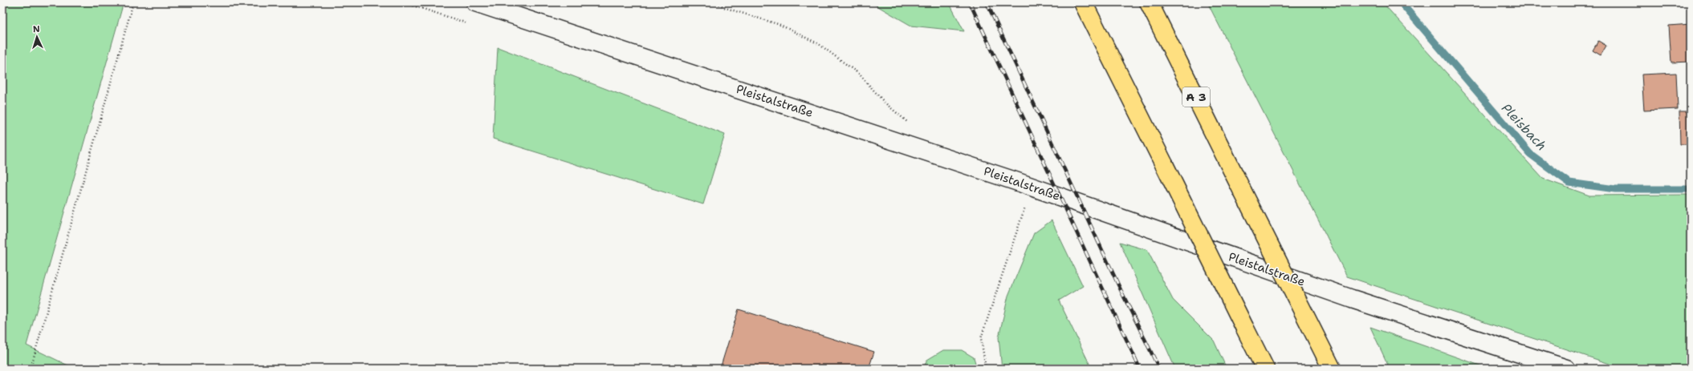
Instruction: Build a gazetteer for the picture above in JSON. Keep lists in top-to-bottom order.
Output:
{
  "streets": {
    "highway": ["A 3"],
    "main road": ["Pleistalstraße"]
  },
  "water": ["Pleisbach"],
  "north": "top"
}
